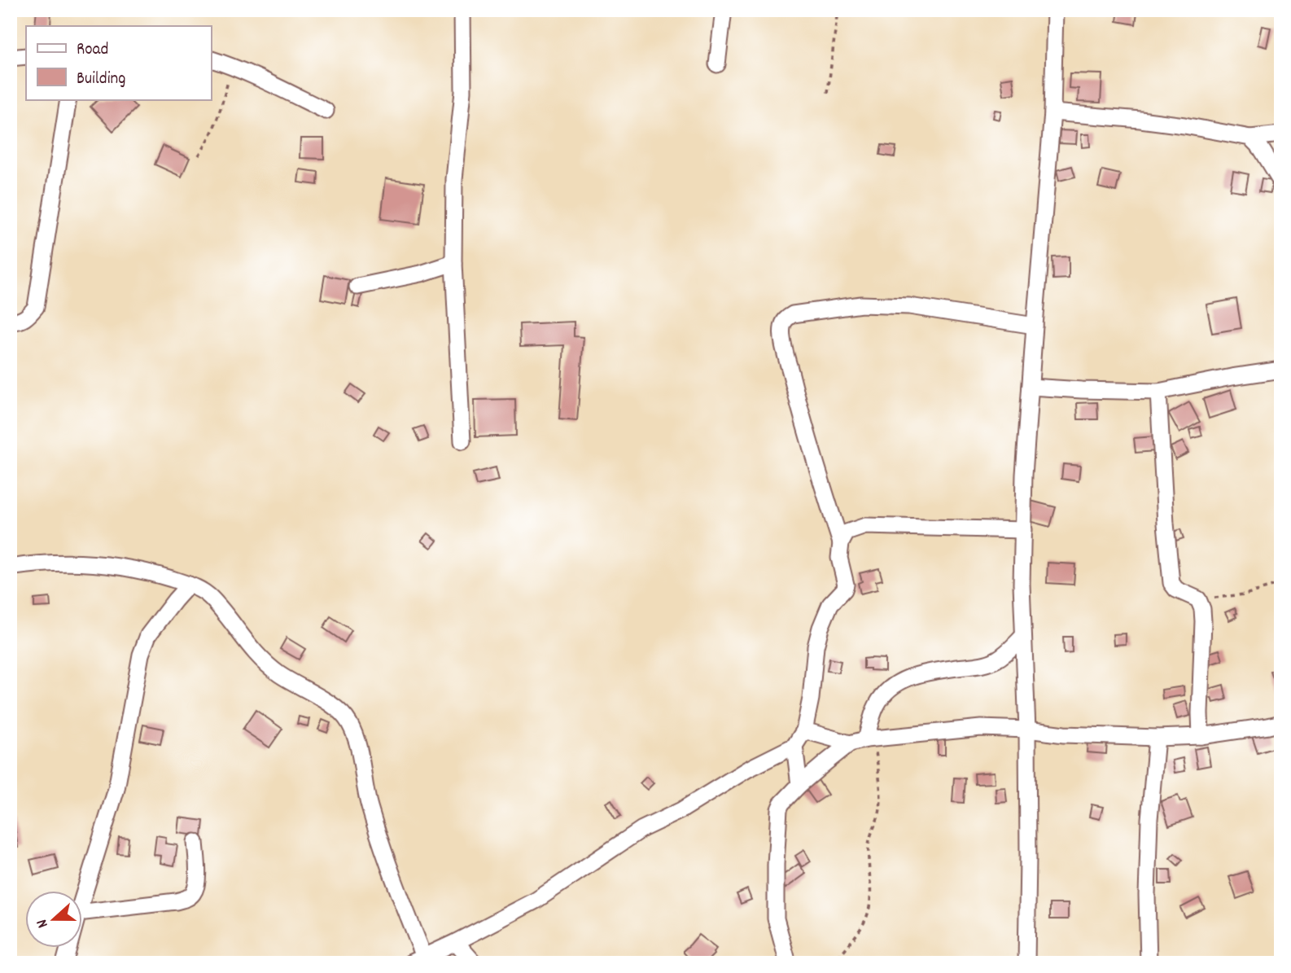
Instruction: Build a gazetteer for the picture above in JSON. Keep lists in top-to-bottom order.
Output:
{
  "legend": ["Road", "Building"],
  "north": "left"
}
